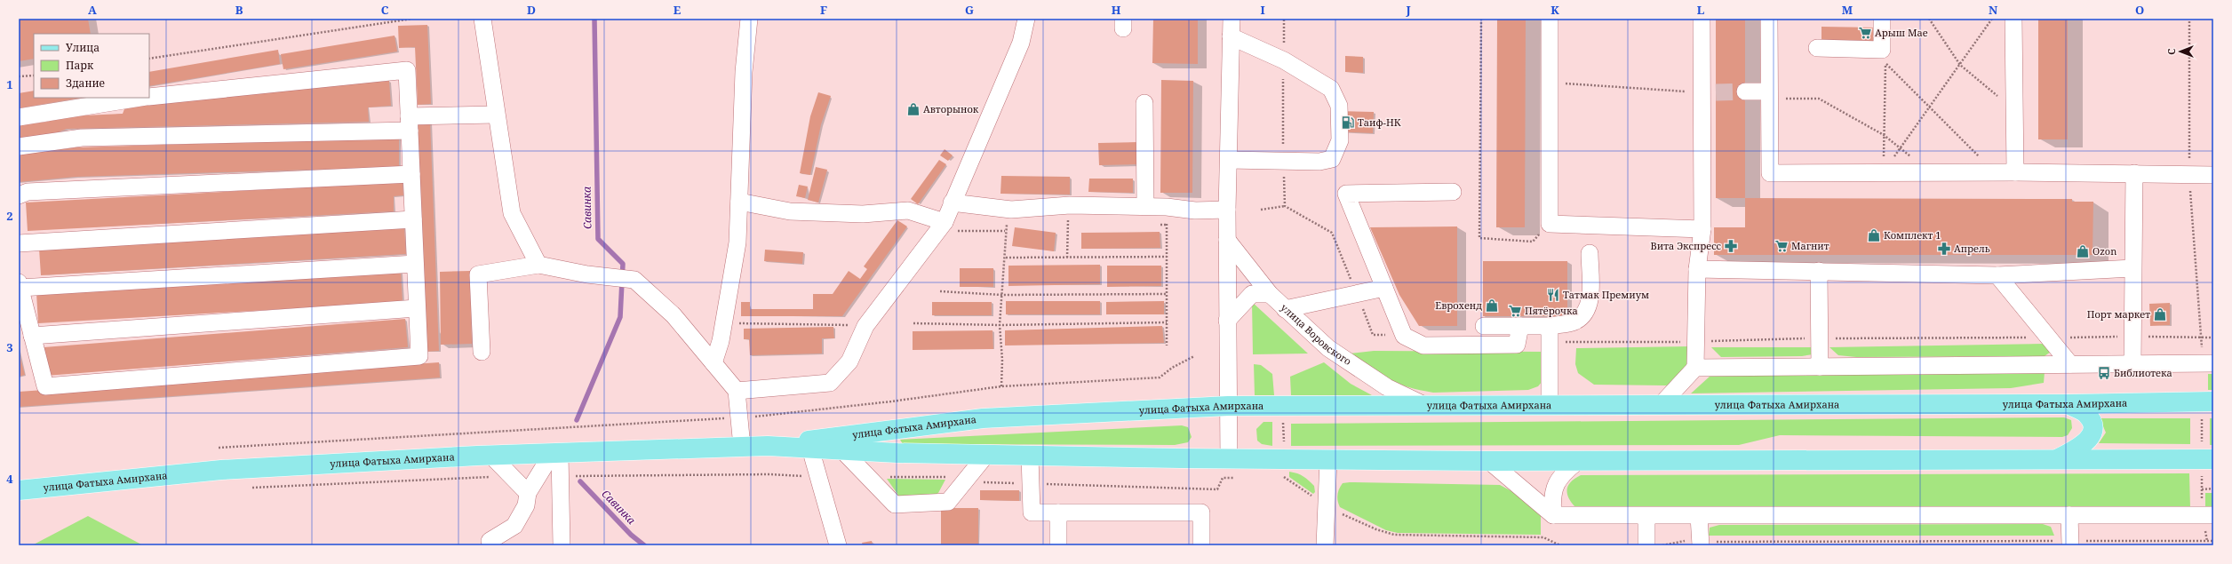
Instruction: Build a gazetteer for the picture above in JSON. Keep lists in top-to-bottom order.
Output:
{
  "streets": {
    "main road": ["улица Фатыха Амирхана"],
    "street": ["улица Воровского"]
  },
  "crossings": [
    ["улица Воровского", "улица Фатыха Амирхана"]
  ],
  "water": ["Савинка"],
  "places": {
    "supermarket": ["Арыш Мае", "Магнит", "Пятёрочка"],
    "shop": [
      "Авторынок",
      "Комплект 1",
      "Ozon",
      "Еврохенд",
      "Порт маркет"
    ],
    "fuel station": ["Таиф-НК"],
    "pharmacy": ["Вита Экспресс", "Апрель"],
    "restaurant": ["Татмак Премиум"],
    "bus stop": ["Библиотека"]
  },
  "legend": ["Улица", "Парк", "Здание"],
  "north": "left",
  "grid": {
    "columns": [
      "A",
      "B",
      "C",
      "D",
      "E",
      "F",
      "G",
      "H",
      "I",
      "J",
      "K",
      "L",
      "M",
      "N",
      "O"
    ],
    "rows": [
      "1",
      "2",
      "3",
      "4"
    ]
  }
}
